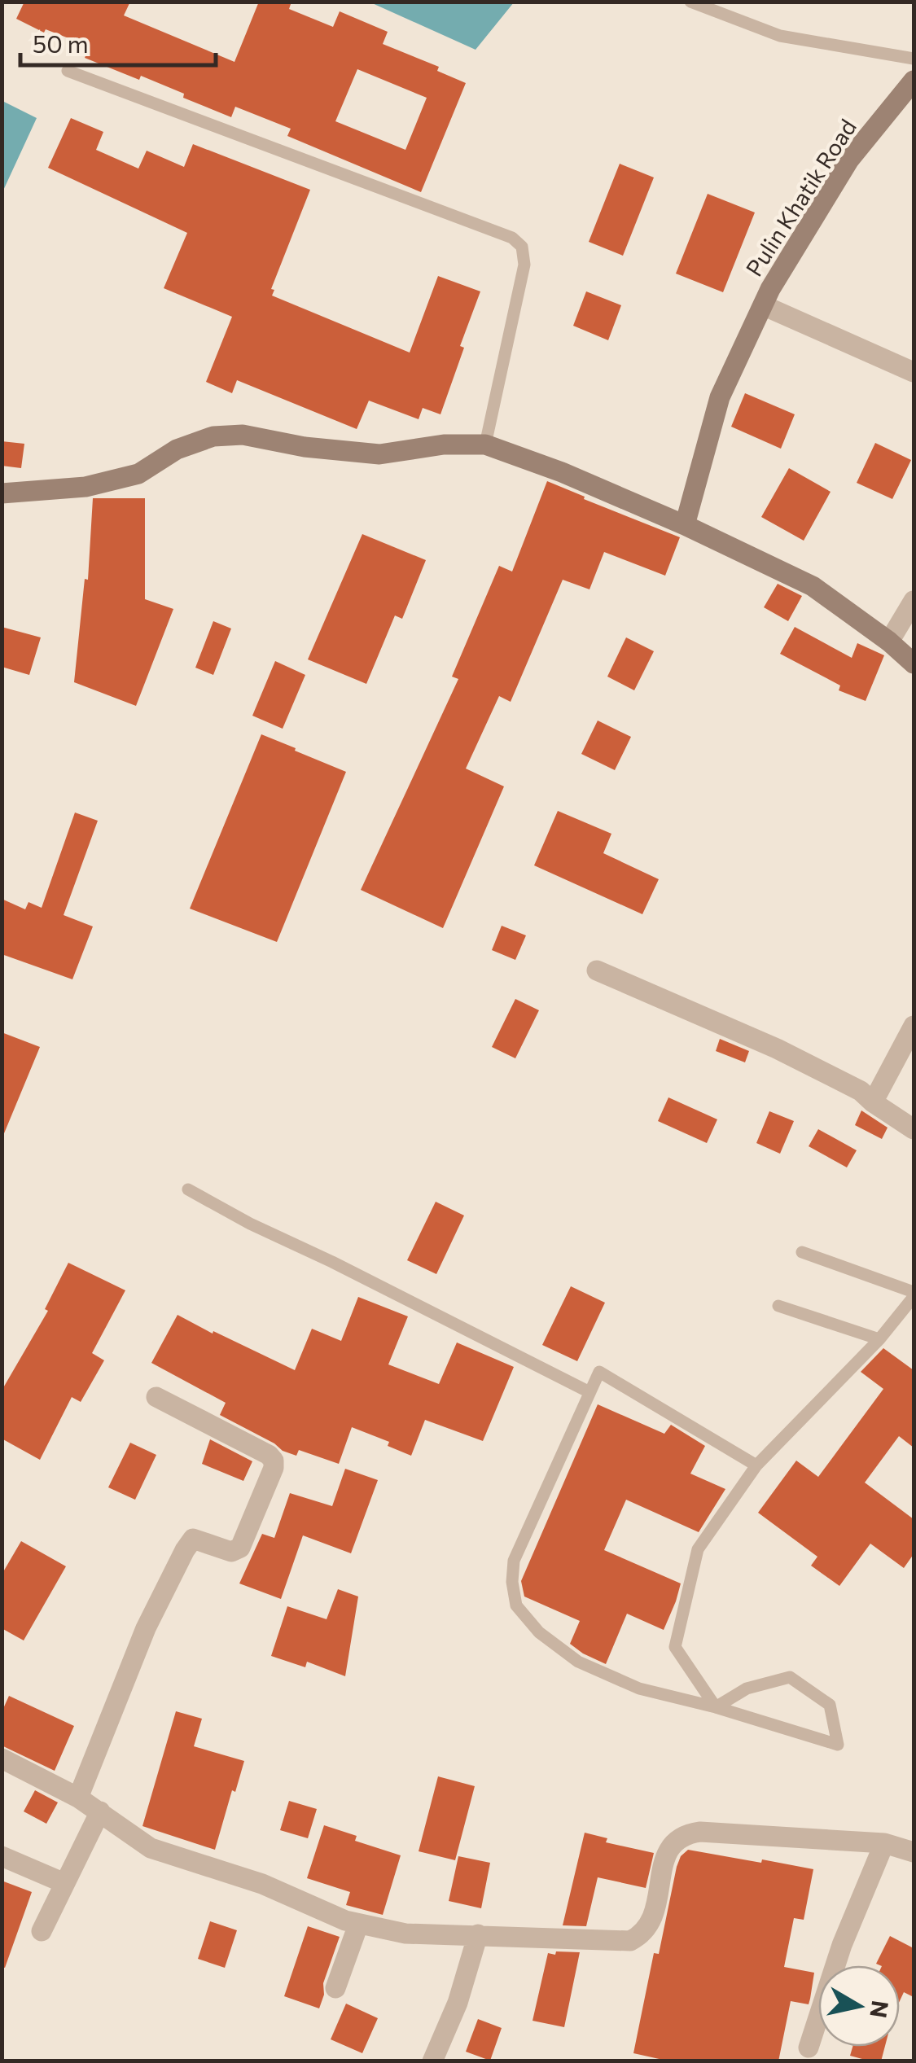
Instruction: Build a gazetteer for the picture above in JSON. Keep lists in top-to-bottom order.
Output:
{
  "streets": {
    "street": ["Pulin Khatik Road"]
  },
  "scale_bar": "50 m",
  "north": "right"
}
